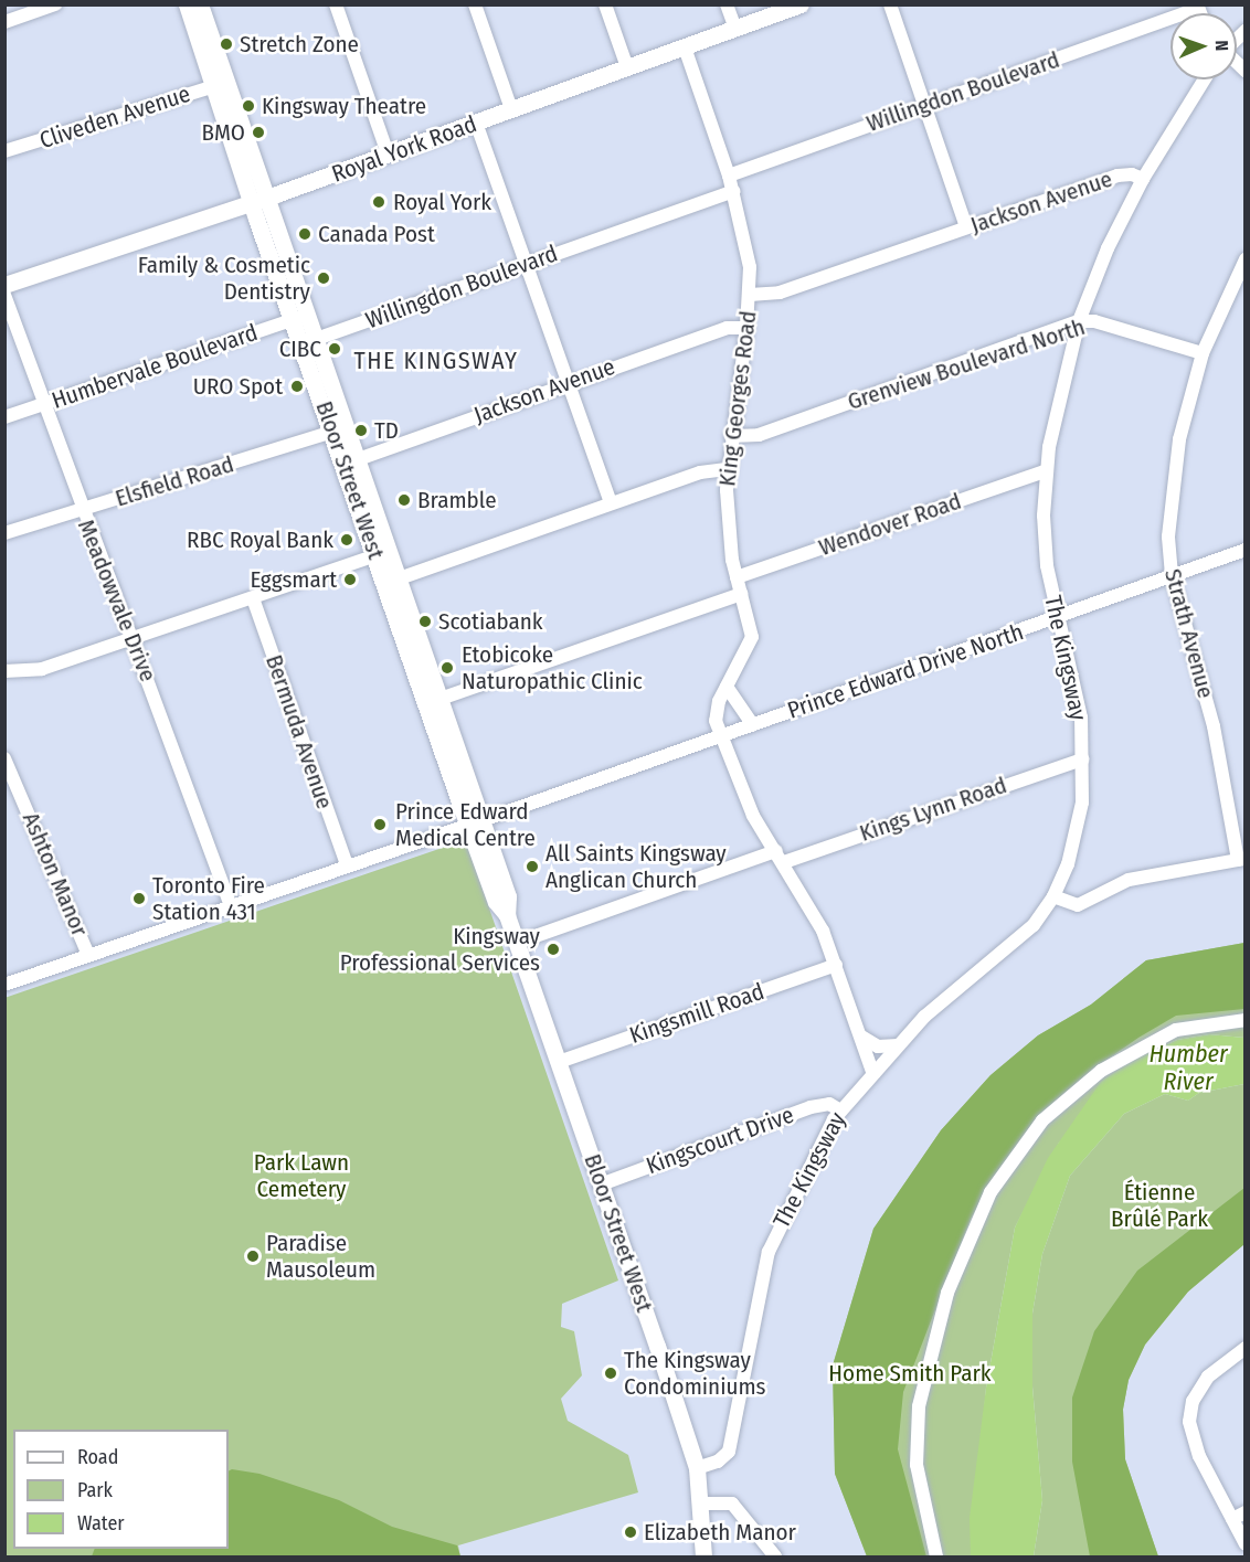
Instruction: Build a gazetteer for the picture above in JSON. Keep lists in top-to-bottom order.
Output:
{
  "streets": {
    "main road": ["Royal York Road", "Bloor Street West"],
    "street": [
      "Willingdon Boulevard",
      "Cliveden Avenue",
      "Jackson Avenue",
      "Grenview Boulevard North",
      "Humbervale Boulevard",
      "King Georges Road",
      "Elsfield Road",
      "Wendover Road",
      "Meadowvale Drive",
      "Strath Avenue",
      "The Kingsway",
      "Prince Edward Drive North",
      "Bermuda Avenue",
      "Kings Lynn Road",
      "Ashton Manor",
      "Kingsmill Road",
      "Kingscourt Drive"
    ]
  },
  "crossings": [
    ["Willingdon Boulevard", "King Georges Road"],
    ["Willingdon Boulevard", "Bloor Street West"],
    ["Cliveden Avenue", "Bloor Street West"],
    ["Royal York Road", "King Georges Road"],
    ["Royal York Road", "Bloor Street West"],
    ["Jackson Avenue", "King Georges Road"],
    ["Jackson Avenue", "Bloor Street West"],
    ["Jackson Avenue", "The Kingsway"],
    ["Grenview Boulevard North", "King Georges Road"],
    ["Grenview Boulevard North", "Strath Avenue"],
    ["Grenview Boulevard North", "The Kingsway"],
    ["Humbervale Boulevard", "Bloor Street West"],
    ["Humbervale Boulevard", "Meadowvale Drive"],
    ["King Georges Road", "Wendover Road"],
    ["King Georges Road", "The Kingsway"],
    ["King Georges Road", "Prince Edward Drive North"],
    ["King Georges Road", "Kings Lynn Road"],
    ["King Georges Road", "Kingsmill Road"],
    ["Bloor Street West", "Elsfield Road"],
    ["Bloor Street West", "The Kingsway"],
    ["Bloor Street West", "Prince Edward Drive North"],
    ["Bloor Street West", "Kings Lynn Road"],
    ["Bloor Street West", "Kingsmill Road"],
    ["Bloor Street West", "Kingscourt Drive"],
    ["Elsfield Road", "Meadowvale Drive"],
    ["Wendover Road", "The Kingsway"],
    ["Meadowvale Drive", "Prince Edward Drive North"],
    ["Strath Avenue", "Prince Edward Drive North"],
    ["The Kingsway", "Prince Edward Drive North"],
    ["The Kingsway", "Kings Lynn Road"],
    ["The Kingsway", "Kingscourt Drive"],
    ["Prince Edward Drive North", "Bermuda Avenue"],
    ["Prince Edward Drive North", "Ashton Manor"]
  ],
  "districts": ["THE KINGSWAY"],
  "water": ["Humber River"],
  "parks": ["Park Lawn Cemetery", "Étienne Brûlé Park", "Home Smith Park"],
  "places": [
    "Stretch Zone",
    "Kingsway Theatre",
    "BMO",
    "Royal York",
    "Canada Post",
    "Family & Cosmetic Dentistry",
    "CIBC",
    "URO Spot",
    "TD",
    "Bramble",
    "RBC Royal Bank",
    "Eggsmart",
    "Scotiabank",
    "Etobicoke Naturopathic Clinic",
    "Prince Edward Medical Centre",
    "All Saints Kingsway Anglican Church",
    "Toronto Fire Station 431",
    "Kingsway Professional Services",
    "Paradise Mausoleum",
    "The Kingsway Condominiums",
    "Elizabeth Manor"
  ],
  "legend": ["Road", "Park", "Water"],
  "north": "right"
}
